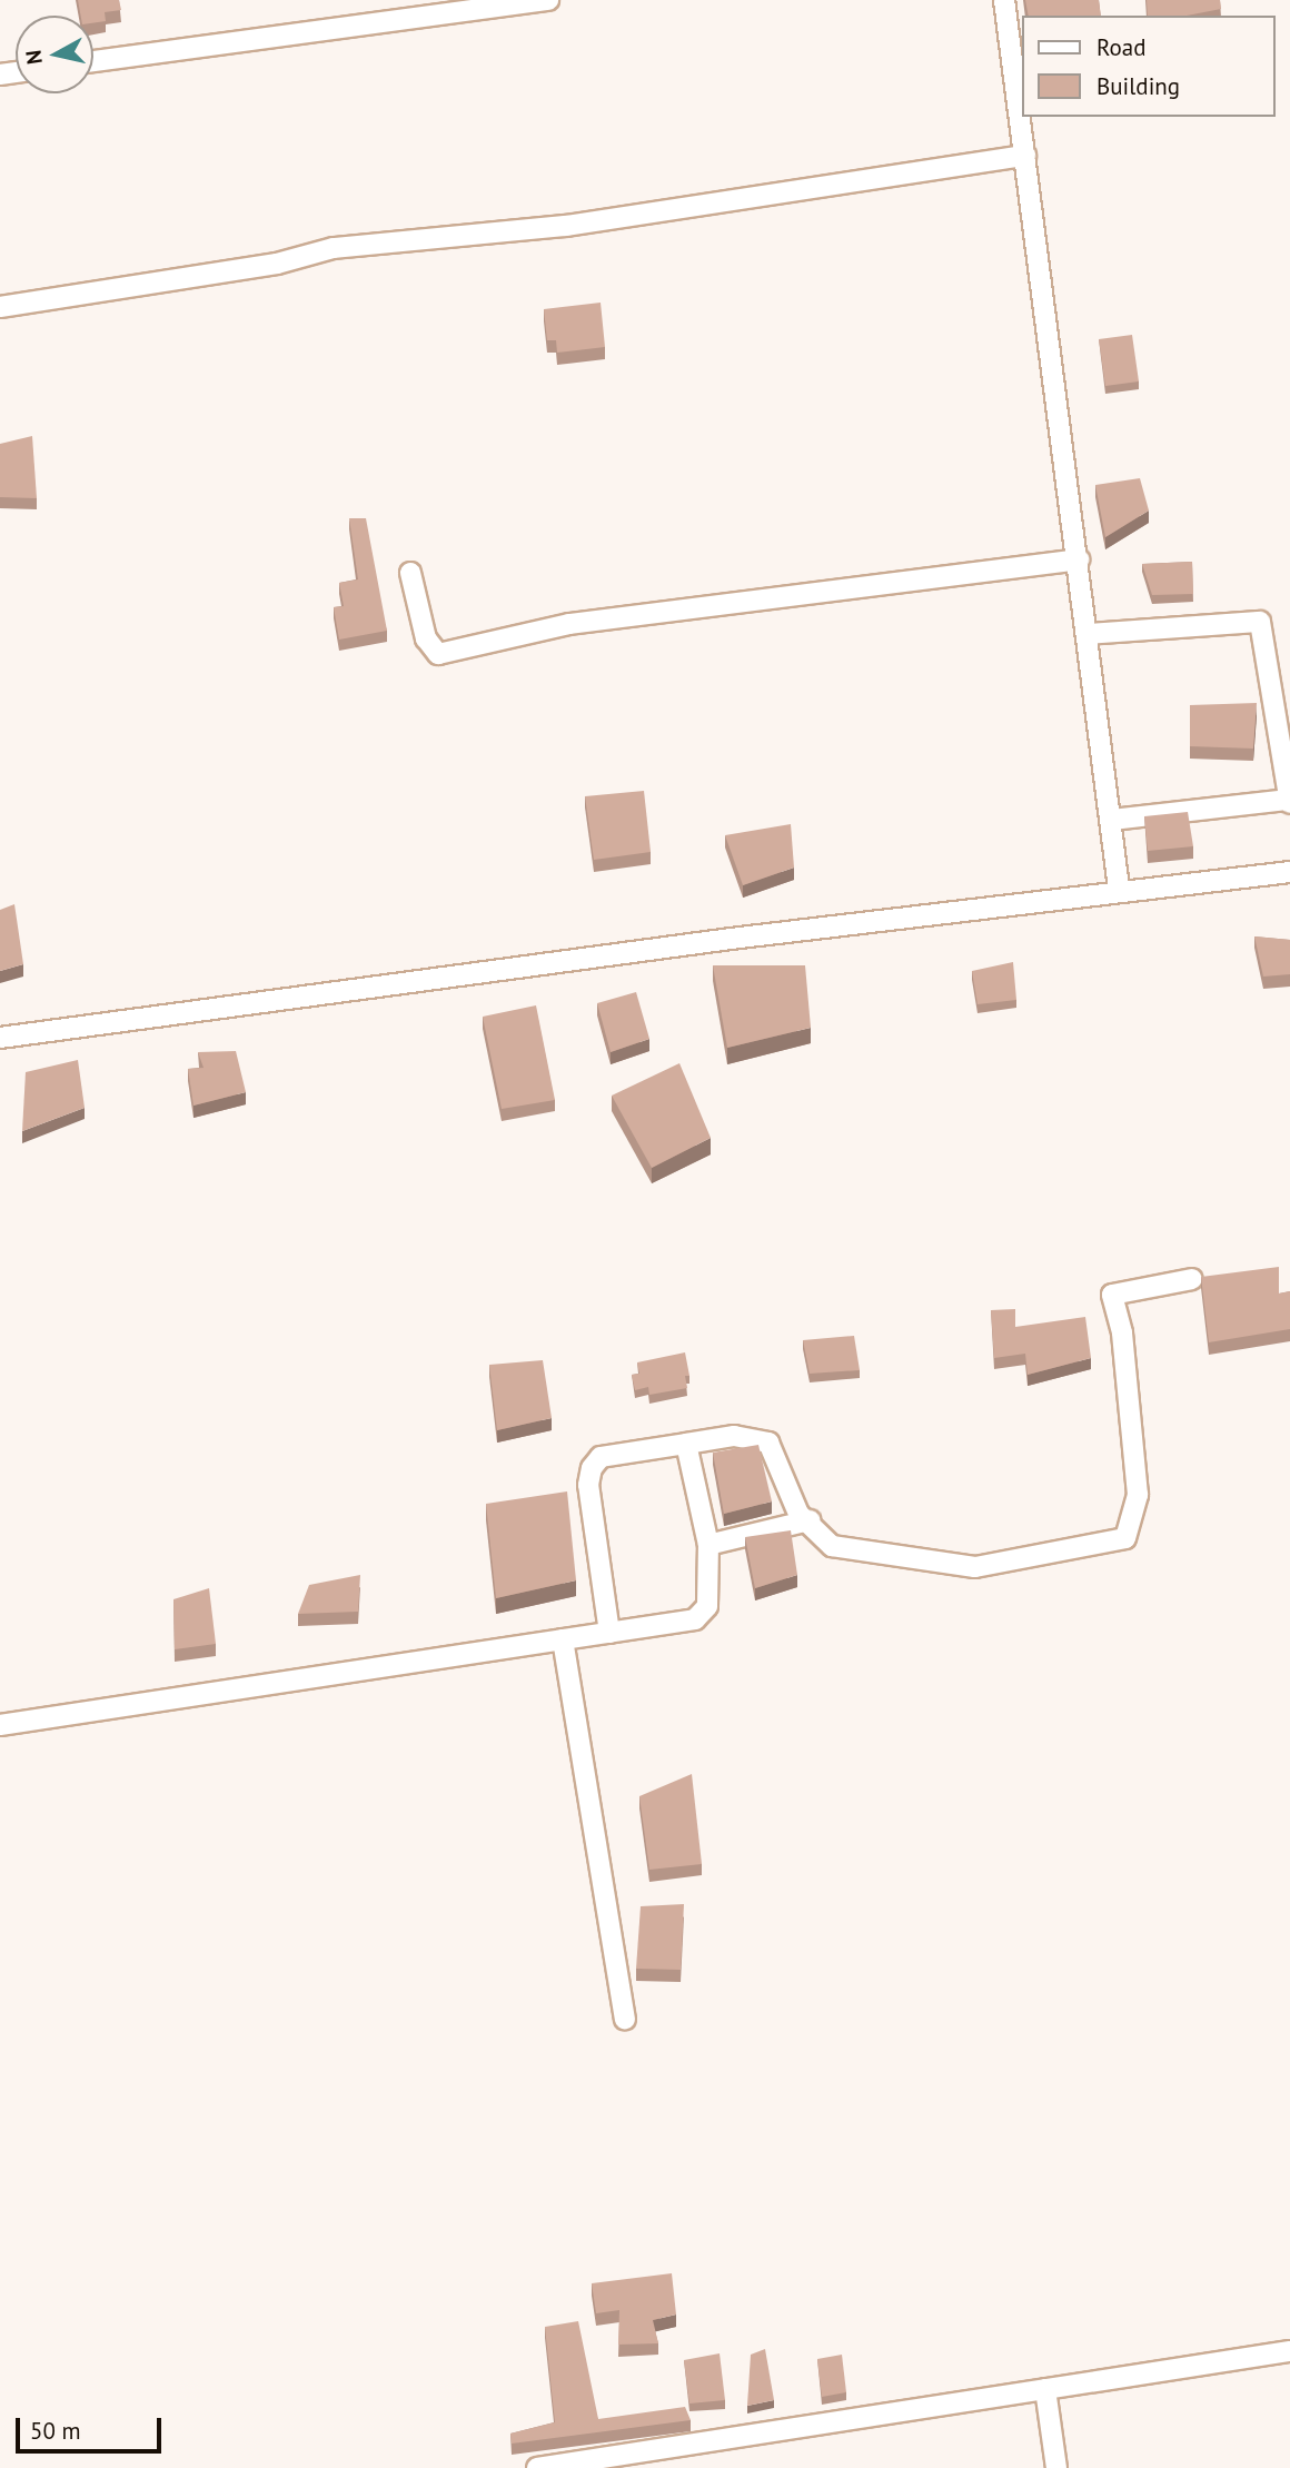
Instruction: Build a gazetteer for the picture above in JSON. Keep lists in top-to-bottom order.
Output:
{
  "legend": ["Road", "Building"],
  "scale_bar": "50 m",
  "north": "left"
}
